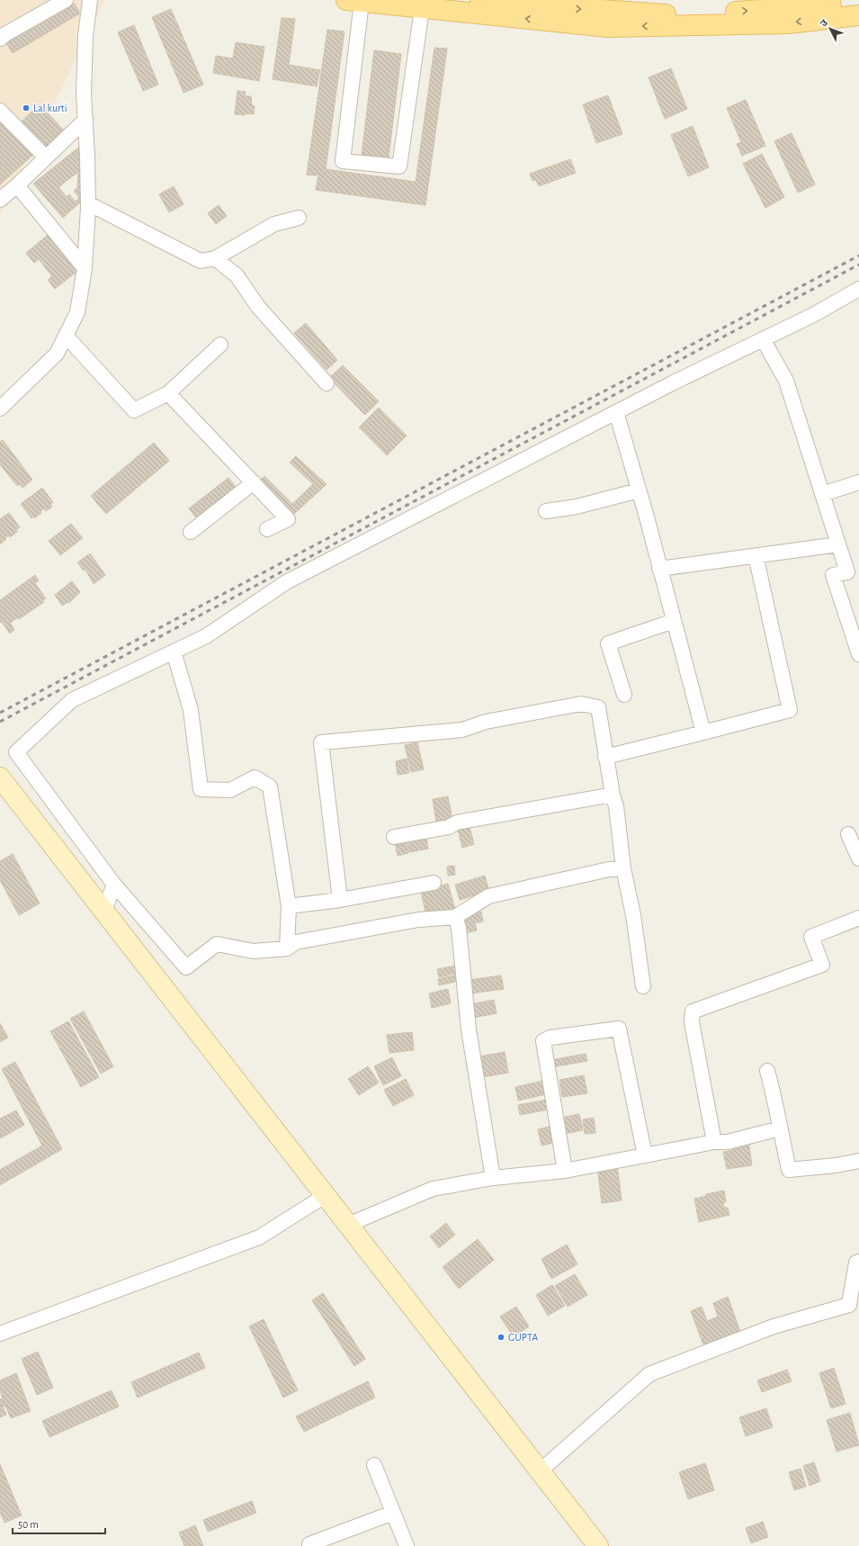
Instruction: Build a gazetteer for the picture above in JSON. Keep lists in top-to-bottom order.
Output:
{
  "places": ["Lal kurti", "GUPTA"],
  "scale_bar": "50 m",
  "north": "top left"
}
